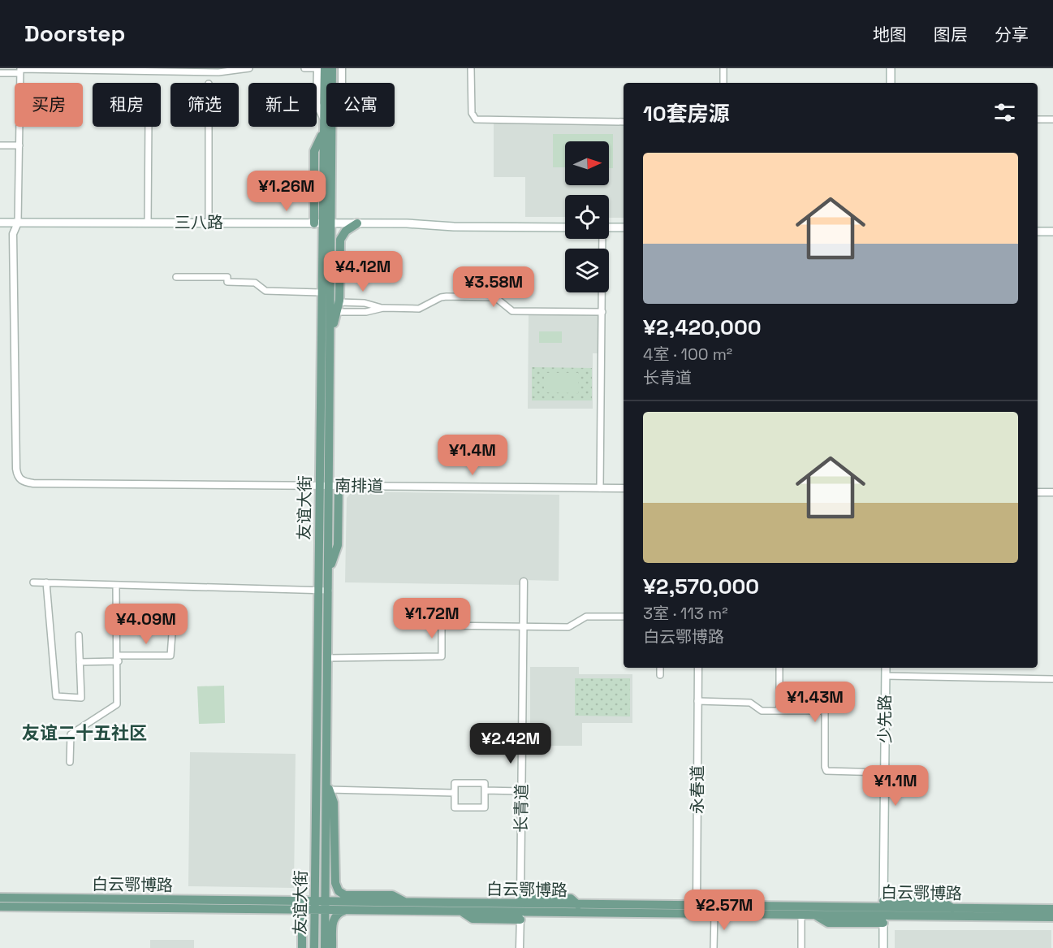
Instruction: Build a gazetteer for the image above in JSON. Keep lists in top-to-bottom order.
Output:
{
  "streets": {
    "main road": [
      "三八路",
      "友谊大街",
      "少先路",
      "白云鄂博路"
    ],
    "street": ["南排道", "永春道", "长青道"]
  },
  "crossings": [
    ["三八路", "南排道"],
    ["三八路", "友谊大街"],
    ["南排道", "友谊大街"],
    ["友谊大街", "白云鄂博路"],
    ["少先路", "白云鄂博路"],
    ["永春道", "白云鄂博路"],
    ["长青道", "白云鄂博路"]
  ],
  "districts": ["友谊二十五社区"],
  "north": "right",
  "page": {
    "header": "Doorstep",
    "nav": ["地图", "图层", "分享"],
    "chip": [
      "买房",
      "租房",
      "筛选",
      "新上",
      "公寓"
    ],
    "heading": "10套房源",
    "list": [
      {
        "name": "¥2,420,000",
        "note": "4室 · 100 m² · 长青道"
      },
      {
        "name": "¥2,570,000",
        "note": "3室 · 113 m² · 白云鄂博路"
      }
    ],
    "price": [
      "¥1.26M",
      "¥4.12M",
      "¥3.58M",
      "¥1.4M",
      "¥1.72M",
      "¥4.09M",
      "¥1.43M",
      "¥2.42M",
      "¥1.1M",
      "¥2.57M"
    ]
  }
}
